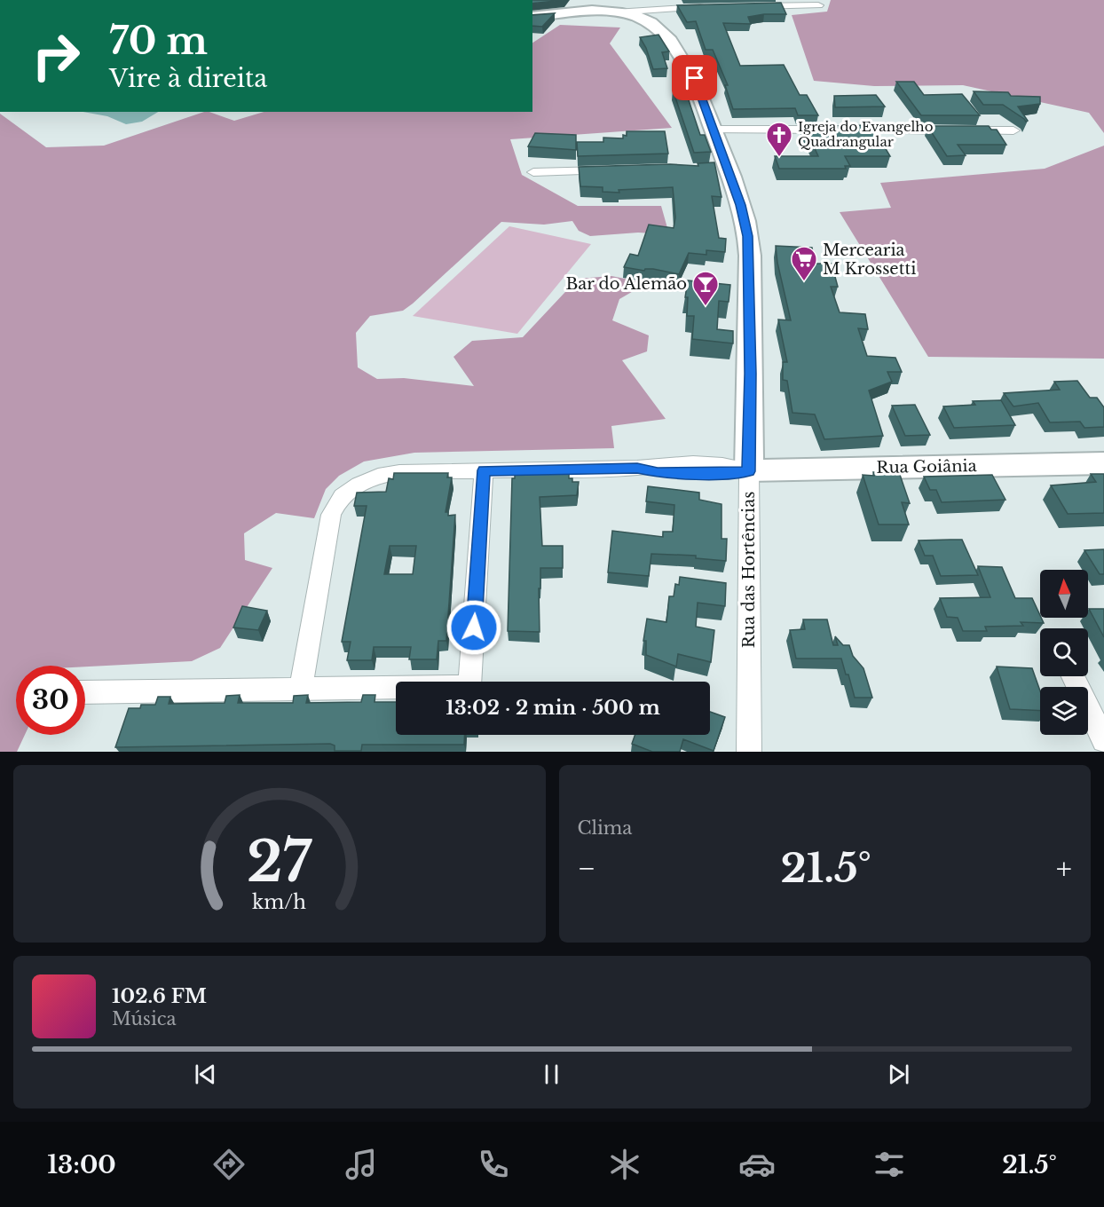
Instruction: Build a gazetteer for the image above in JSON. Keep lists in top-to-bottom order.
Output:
{
  "streets": {
    "street": ["Rua Goiânia", "Rua das Hortências"]
  },
  "crossings": [
    ["Rua Goiânia", "Rua das Hortências"]
  ],
  "places": {
    "church": ["Igreja do Evangelho Quadrangular"],
    "supermarket": ["Mercearia M Krossetti"],
    "bar": ["Bar do Alemão"]
  },
  "north": "top",
  "page": {
    "turn": ["70 m", "Vire à direita"],
    "limit": "30",
    "trip": "13:02 · 2 min · 500 m",
    "tile": "Clima",
    "heat": ["−", "21.5°", "+"],
    "song": ["102.6 FM", "Música"],
    "tabs": ["13:00", "21.5°"],
    "gauge": ["27", "km/h"]
  }
}
